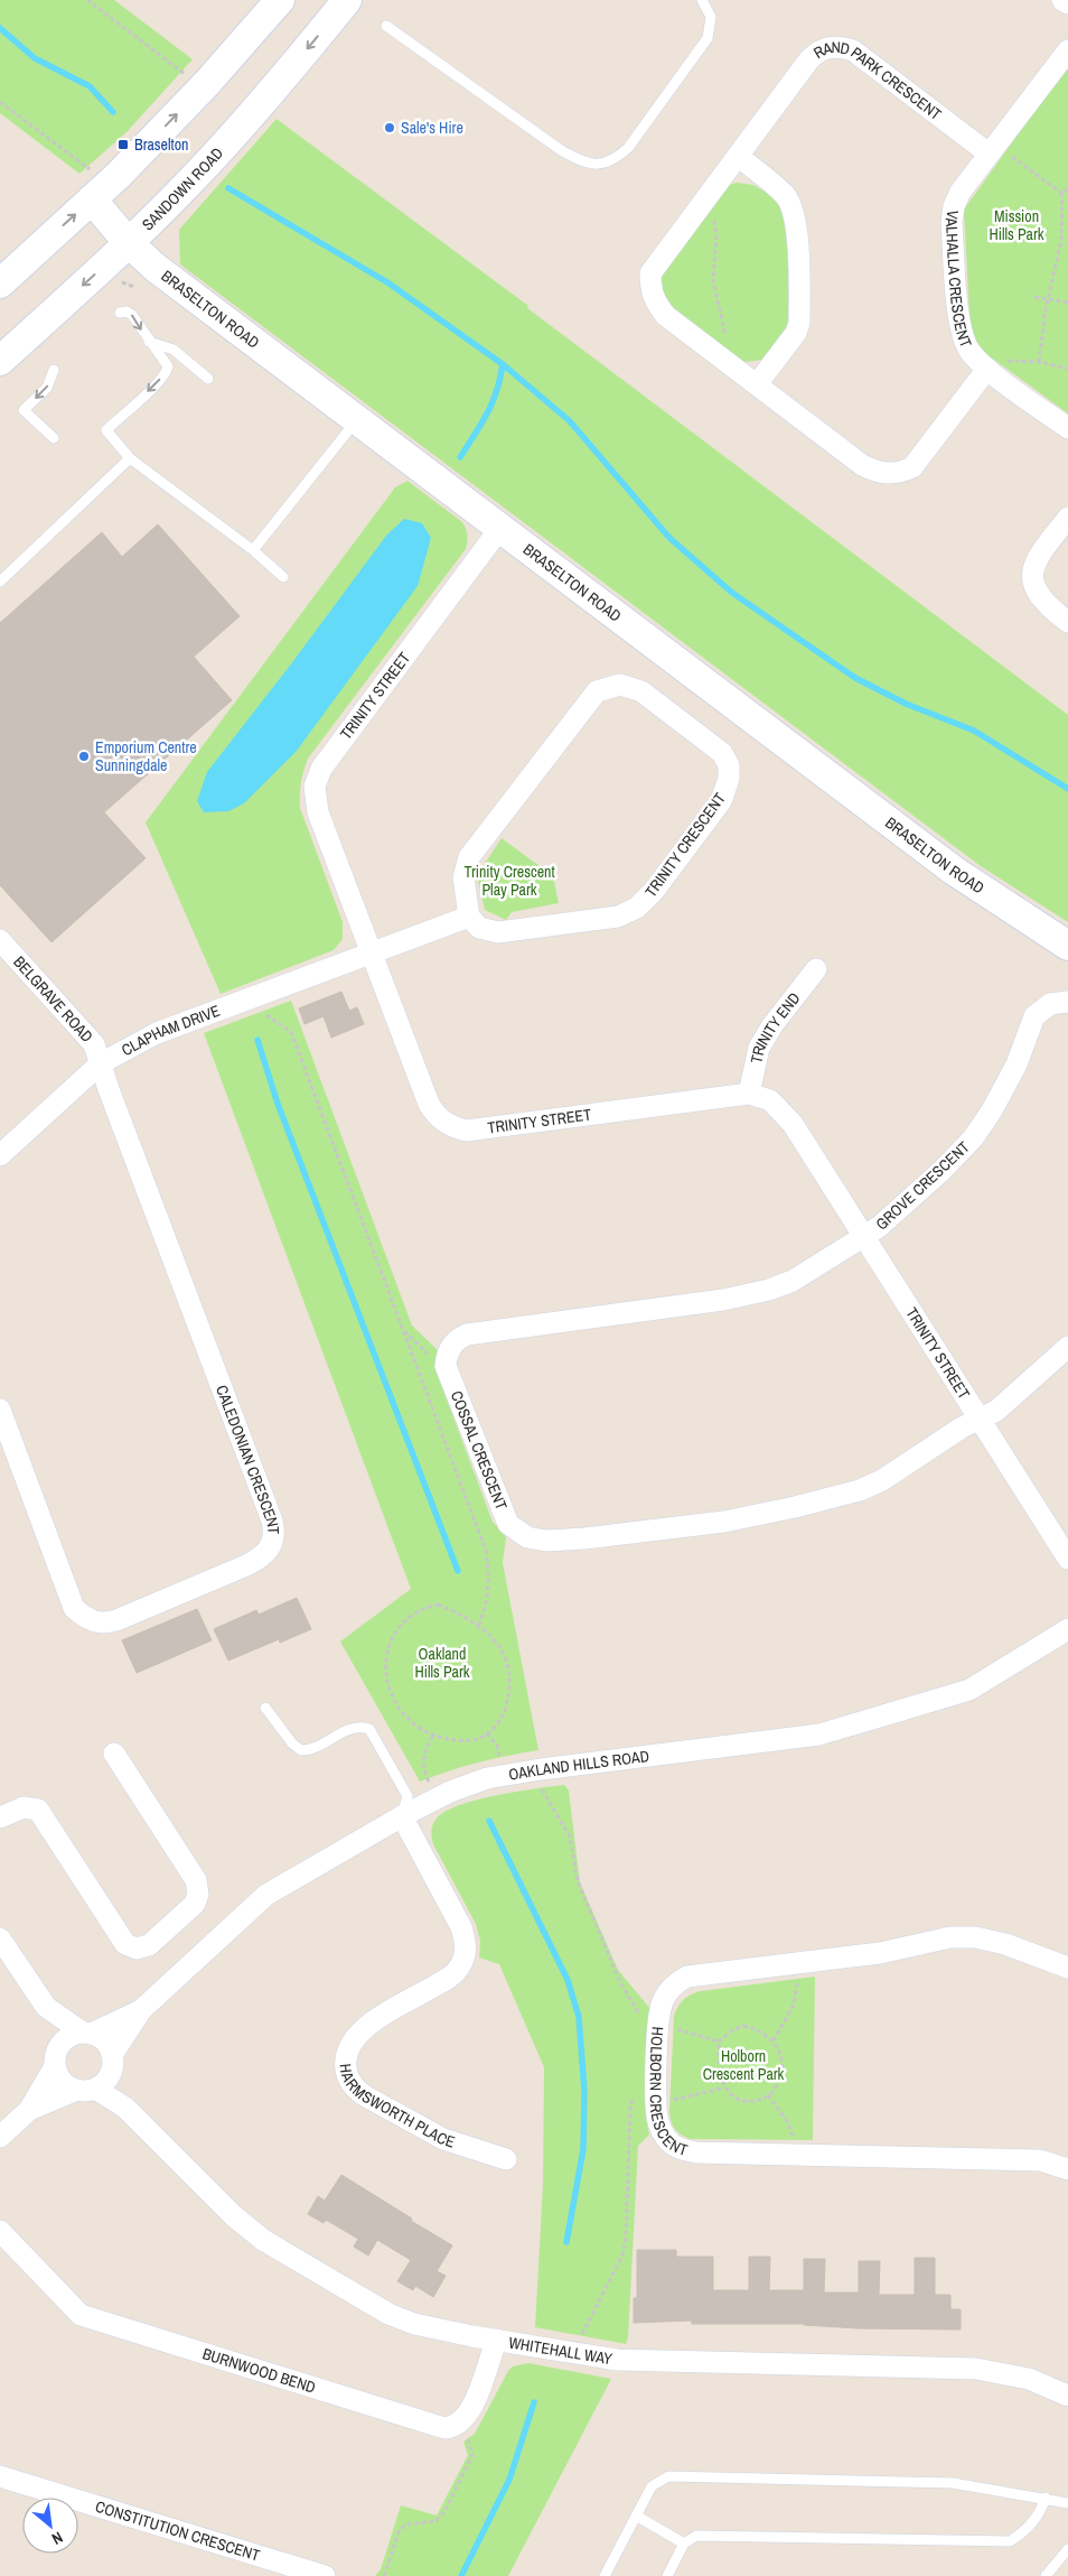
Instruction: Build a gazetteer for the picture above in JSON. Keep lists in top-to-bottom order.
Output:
{
  "streets": {
    "street": [
      "RAND PARK CRESCENT",
      "SANDOWN ROAD",
      "VALHALLA CRESCENT",
      "BRASELTON ROAD",
      "TRINITY STREET",
      "TRINITY CRESCENT",
      "BELGRAVE ROAD",
      "TRINITY END",
      "CLAPHAM DRIVE",
      "GROVE CRESCENT",
      "COSSAL CRESCENT",
      "CALEDONIAN CRESCENT",
      "OAKLAND HILLS ROAD",
      "HOLBORN CRESCENT",
      "HARMSWORTH PLACE",
      "WHITEHALL WAY",
      "BURNWOOD BEND",
      "CONSTITUTION CRESCENT"
    ]
  },
  "crossings": [
    ["RAND PARK CRESCENT", "VALHALLA CRESCENT"],
    ["SANDOWN ROAD", "BRASELTON ROAD"],
    ["BRASELTON ROAD", "TRINITY STREET"],
    ["TRINITY STREET", "TRINITY END"],
    ["TRINITY STREET", "CLAPHAM DRIVE"],
    ["TRINITY STREET", "GROVE CRESCENT"],
    ["TRINITY STREET", "COSSAL CRESCENT"],
    ["BELGRAVE ROAD", "CLAPHAM DRIVE"],
    ["BELGRAVE ROAD", "CALEDONIAN CRESCENT"],
    ["CLAPHAM DRIVE", "CALEDONIAN CRESCENT"],
    ["GROVE CRESCENT", "COSSAL CRESCENT"],
    ["OAKLAND HILLS ROAD", "HARMSWORTH PLACE"],
    ["OAKLAND HILLS ROAD", "WHITEHALL WAY"],
    ["WHITEHALL WAY", "BURNWOOD BEND"]
  ],
  "parks": [
    "Mission Hills Park",
    "Trinity Crescent Play Park",
    "Oakland Hills Park",
    "Holborn Crescent Park"
  ],
  "places": {
    "other": ["Sale's Hire", "Emporium Centre Sunningdale"],
    "transit": ["Braselton"]
  },
  "north": "bottom right"
}
